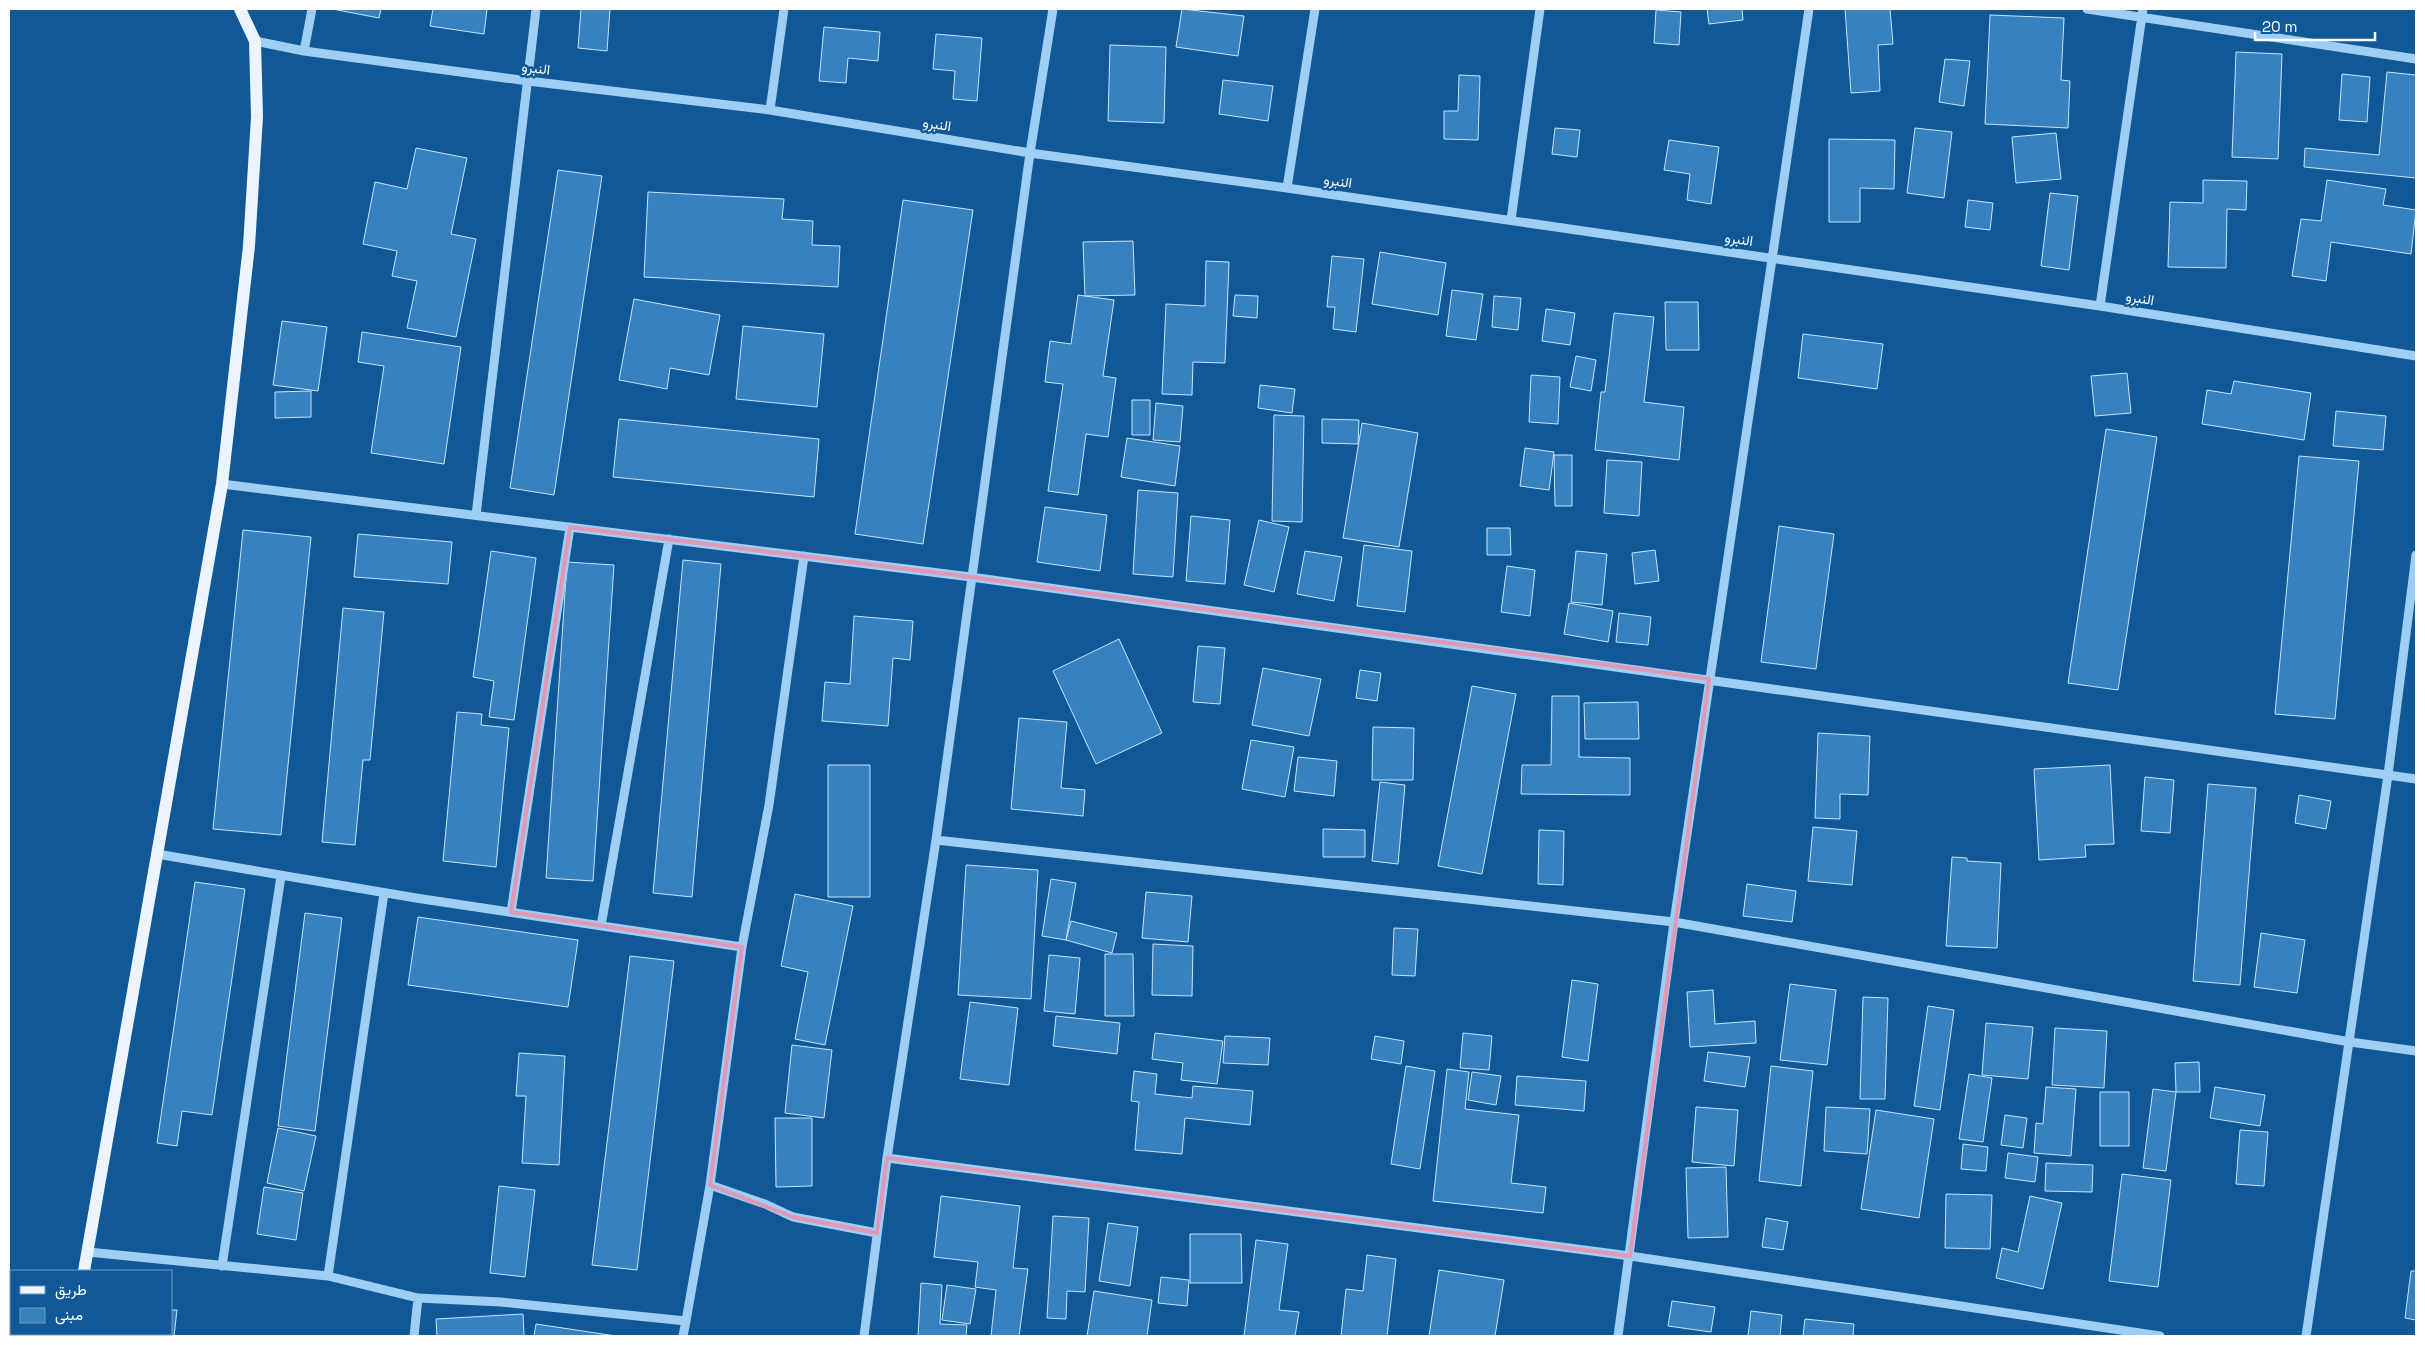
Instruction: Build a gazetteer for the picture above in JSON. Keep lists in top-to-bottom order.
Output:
{
  "streets": {
    "street": ["النبرو"]
  },
  "legend": ["طريق", "مبنى"],
  "scale_bar": "20 m"
}
